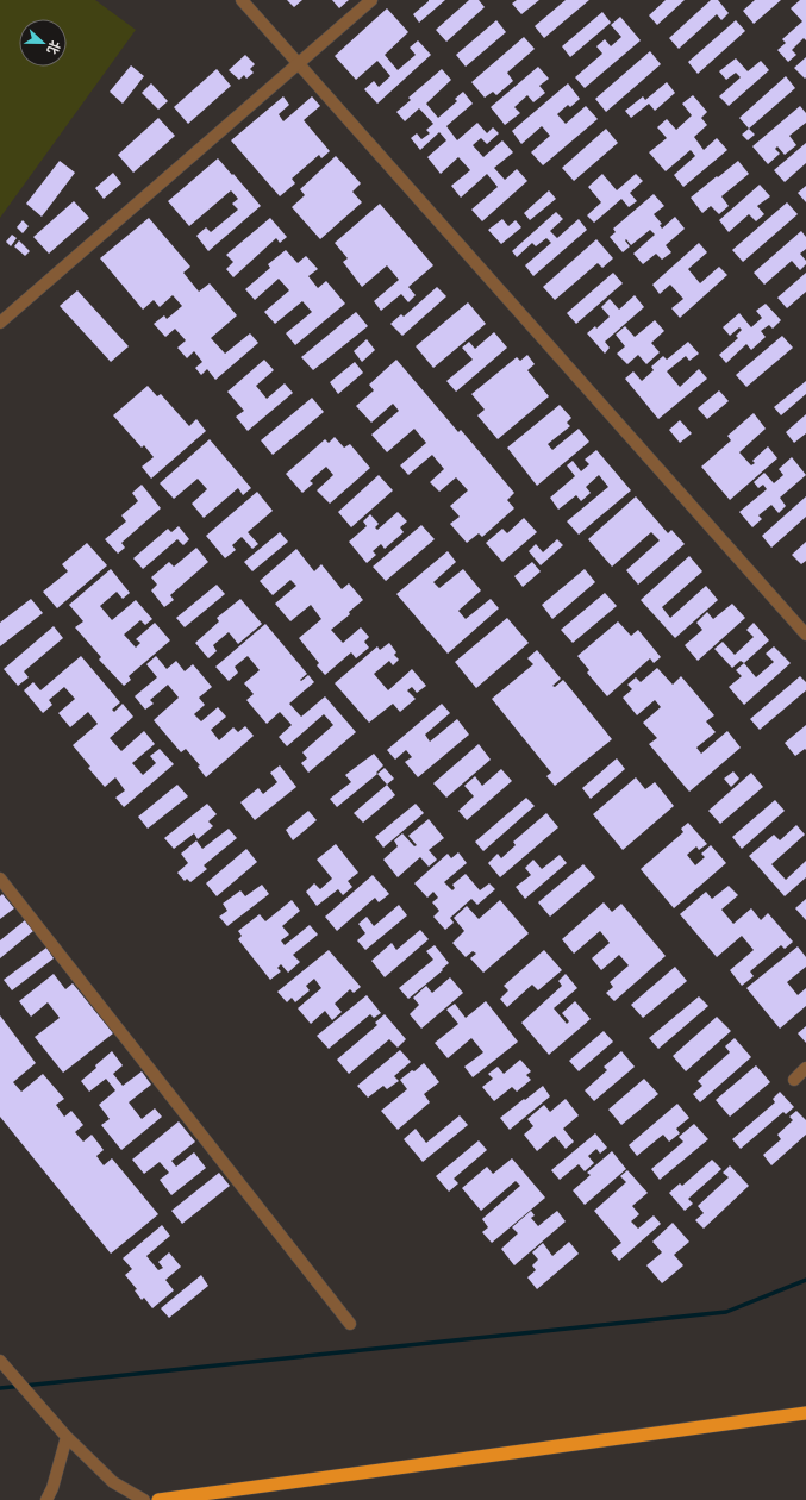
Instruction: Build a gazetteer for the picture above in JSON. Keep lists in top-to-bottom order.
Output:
{
  "north": "right"
}
